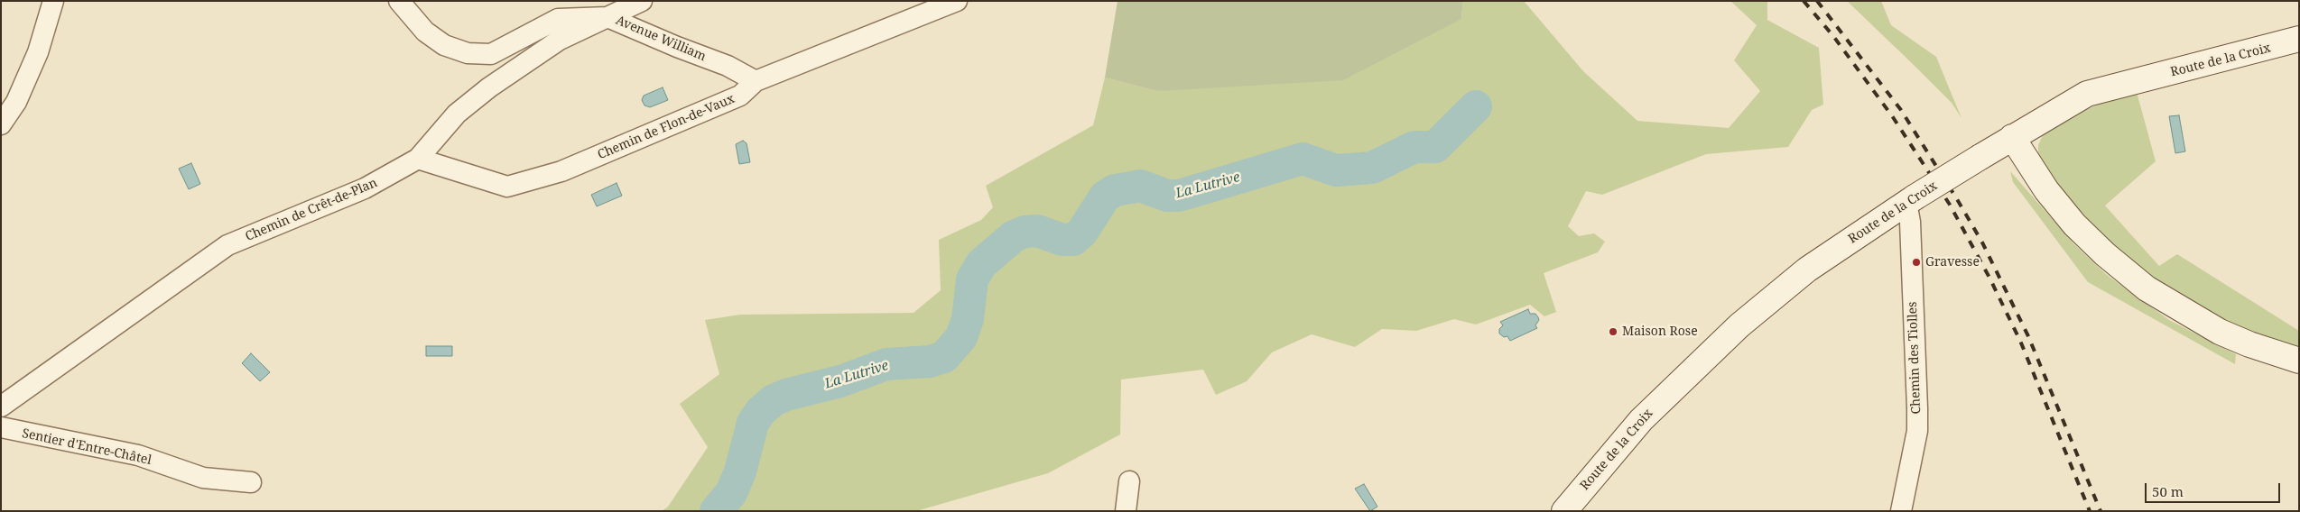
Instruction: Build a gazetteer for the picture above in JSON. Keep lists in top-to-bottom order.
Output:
{
  "streets": {
    "street": [
      "Avenue William",
      "Route de la Croix",
      "Chemin de Flon-de-Vaux",
      "Chemin de Crêt-de-Plan",
      "Chemin des Tiolles",
      "Sentier d'Entre-Châtel"
    ]
  },
  "crossings": [
    ["Avenue William", "Chemin de Flon-de-Vaux"],
    ["Avenue William", "Chemin de Crêt-de-Plan"],
    ["Route de la Croix", "Chemin des Tiolles"],
    ["Chemin de Flon-de-Vaux", "Chemin de Crêt-de-Plan"]
  ],
  "water": ["La Lutrive"],
  "places": ["Gravesse", "Maison Rose"],
  "scale_bar": "50 m"
}
